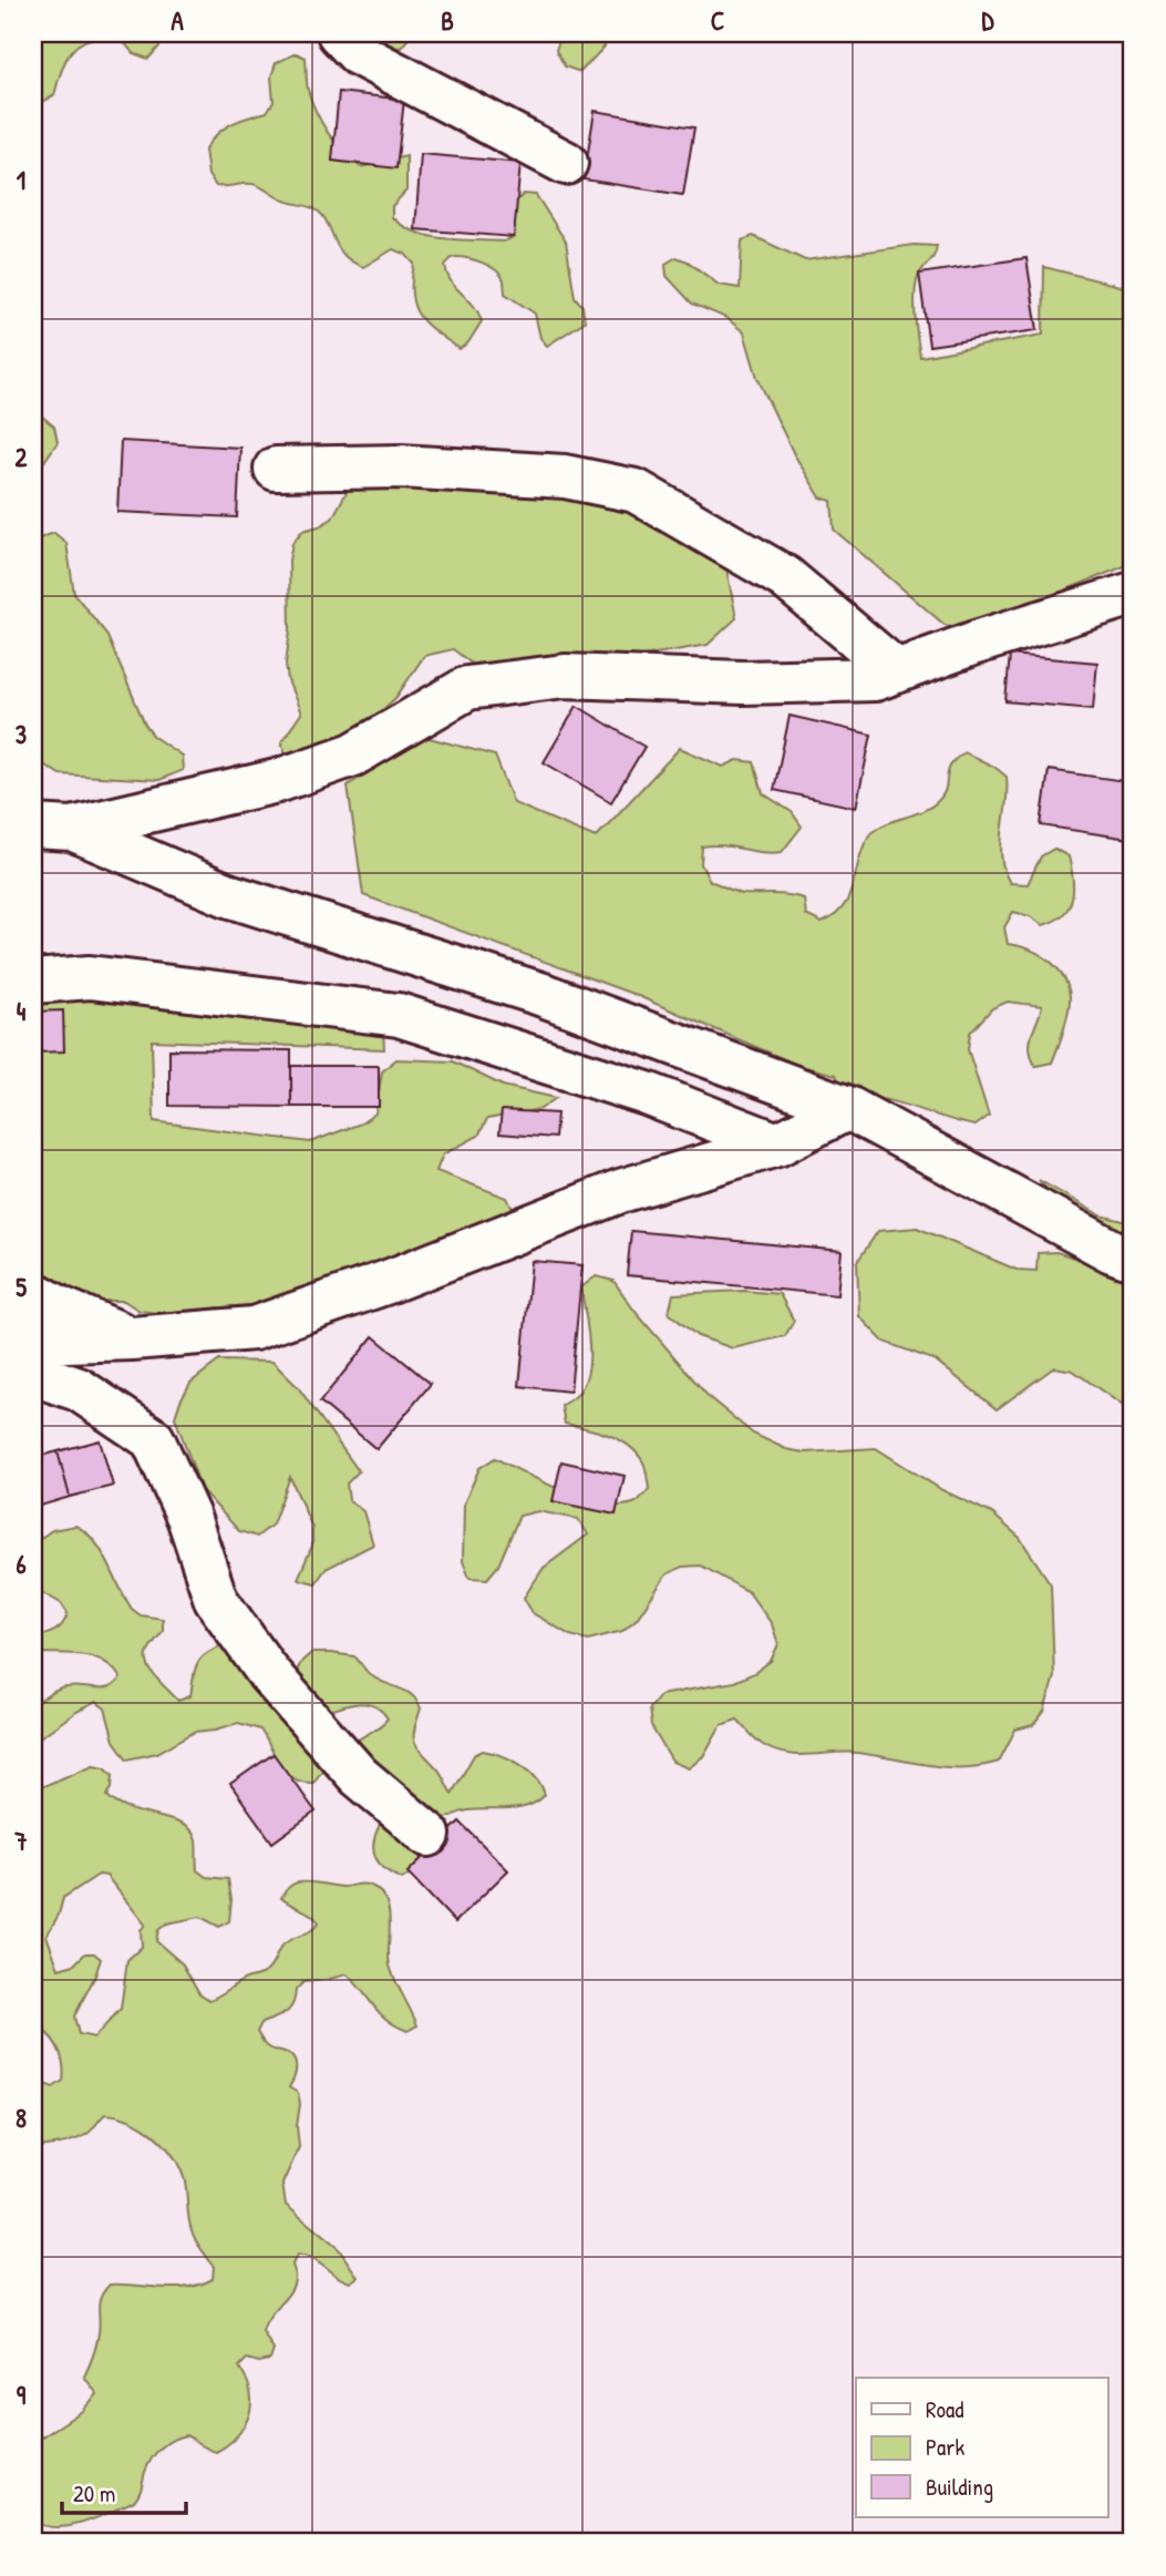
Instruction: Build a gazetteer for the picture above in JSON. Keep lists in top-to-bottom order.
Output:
{
  "legend": ["Road", "Park", "Building"],
  "scale_bar": "20 m",
  "grid": {
    "columns": [
      "A",
      "B",
      "C",
      "D"
    ],
    "rows": [
      "1",
      "2",
      "3",
      "4",
      "5",
      "6",
      "7",
      "8",
      "9"
    ]
  }
}
